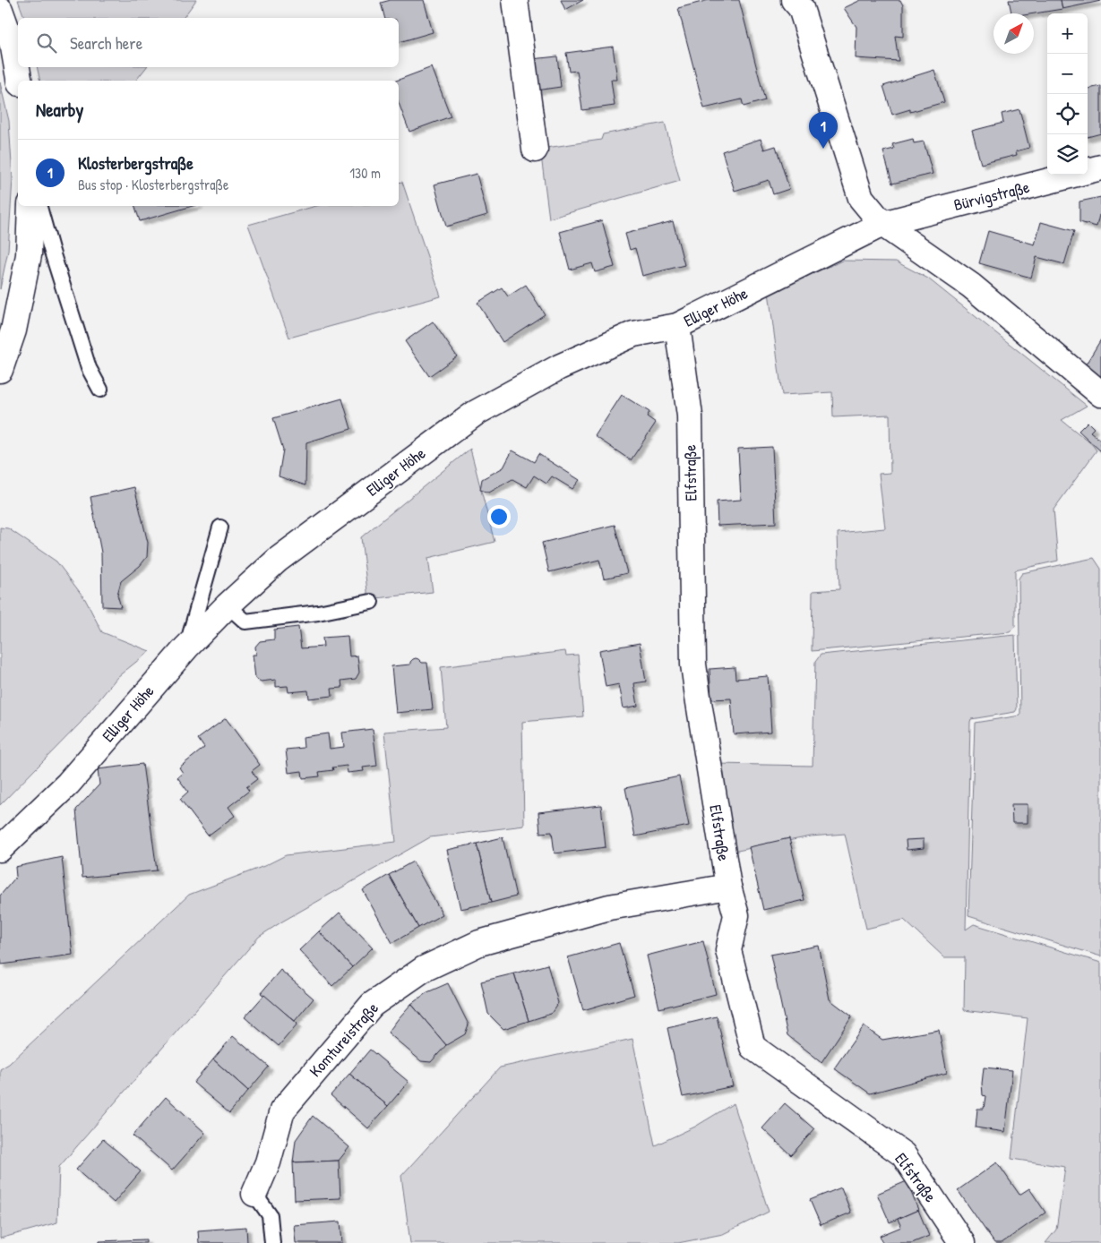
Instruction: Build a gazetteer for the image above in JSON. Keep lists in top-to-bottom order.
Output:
{
  "streets": {
    "street": [
      "Bürvigstraße",
      "Elliger Höhe",
      "Elfstraße",
      "Komtureistraße"
    ]
  },
  "crossings": [
    ["Bürvigstraße", "Elliger Höhe"],
    ["Elliger Höhe", "Elfstraße"],
    ["Elfstraße", "Komtureistraße"]
  ],
  "north": "top right",
  "page": {
    "map_buttons": ["+", "−"],
    "search": "Search here",
    "heading": "Nearby",
    "pins": "1",
    "list": [
      {
        "mark": "1",
        "name": "Klosterbergstraße",
        "note": "Bus stop · Klosterbergstraße",
        "value": "130 m"
      }
    ]
  }
}
